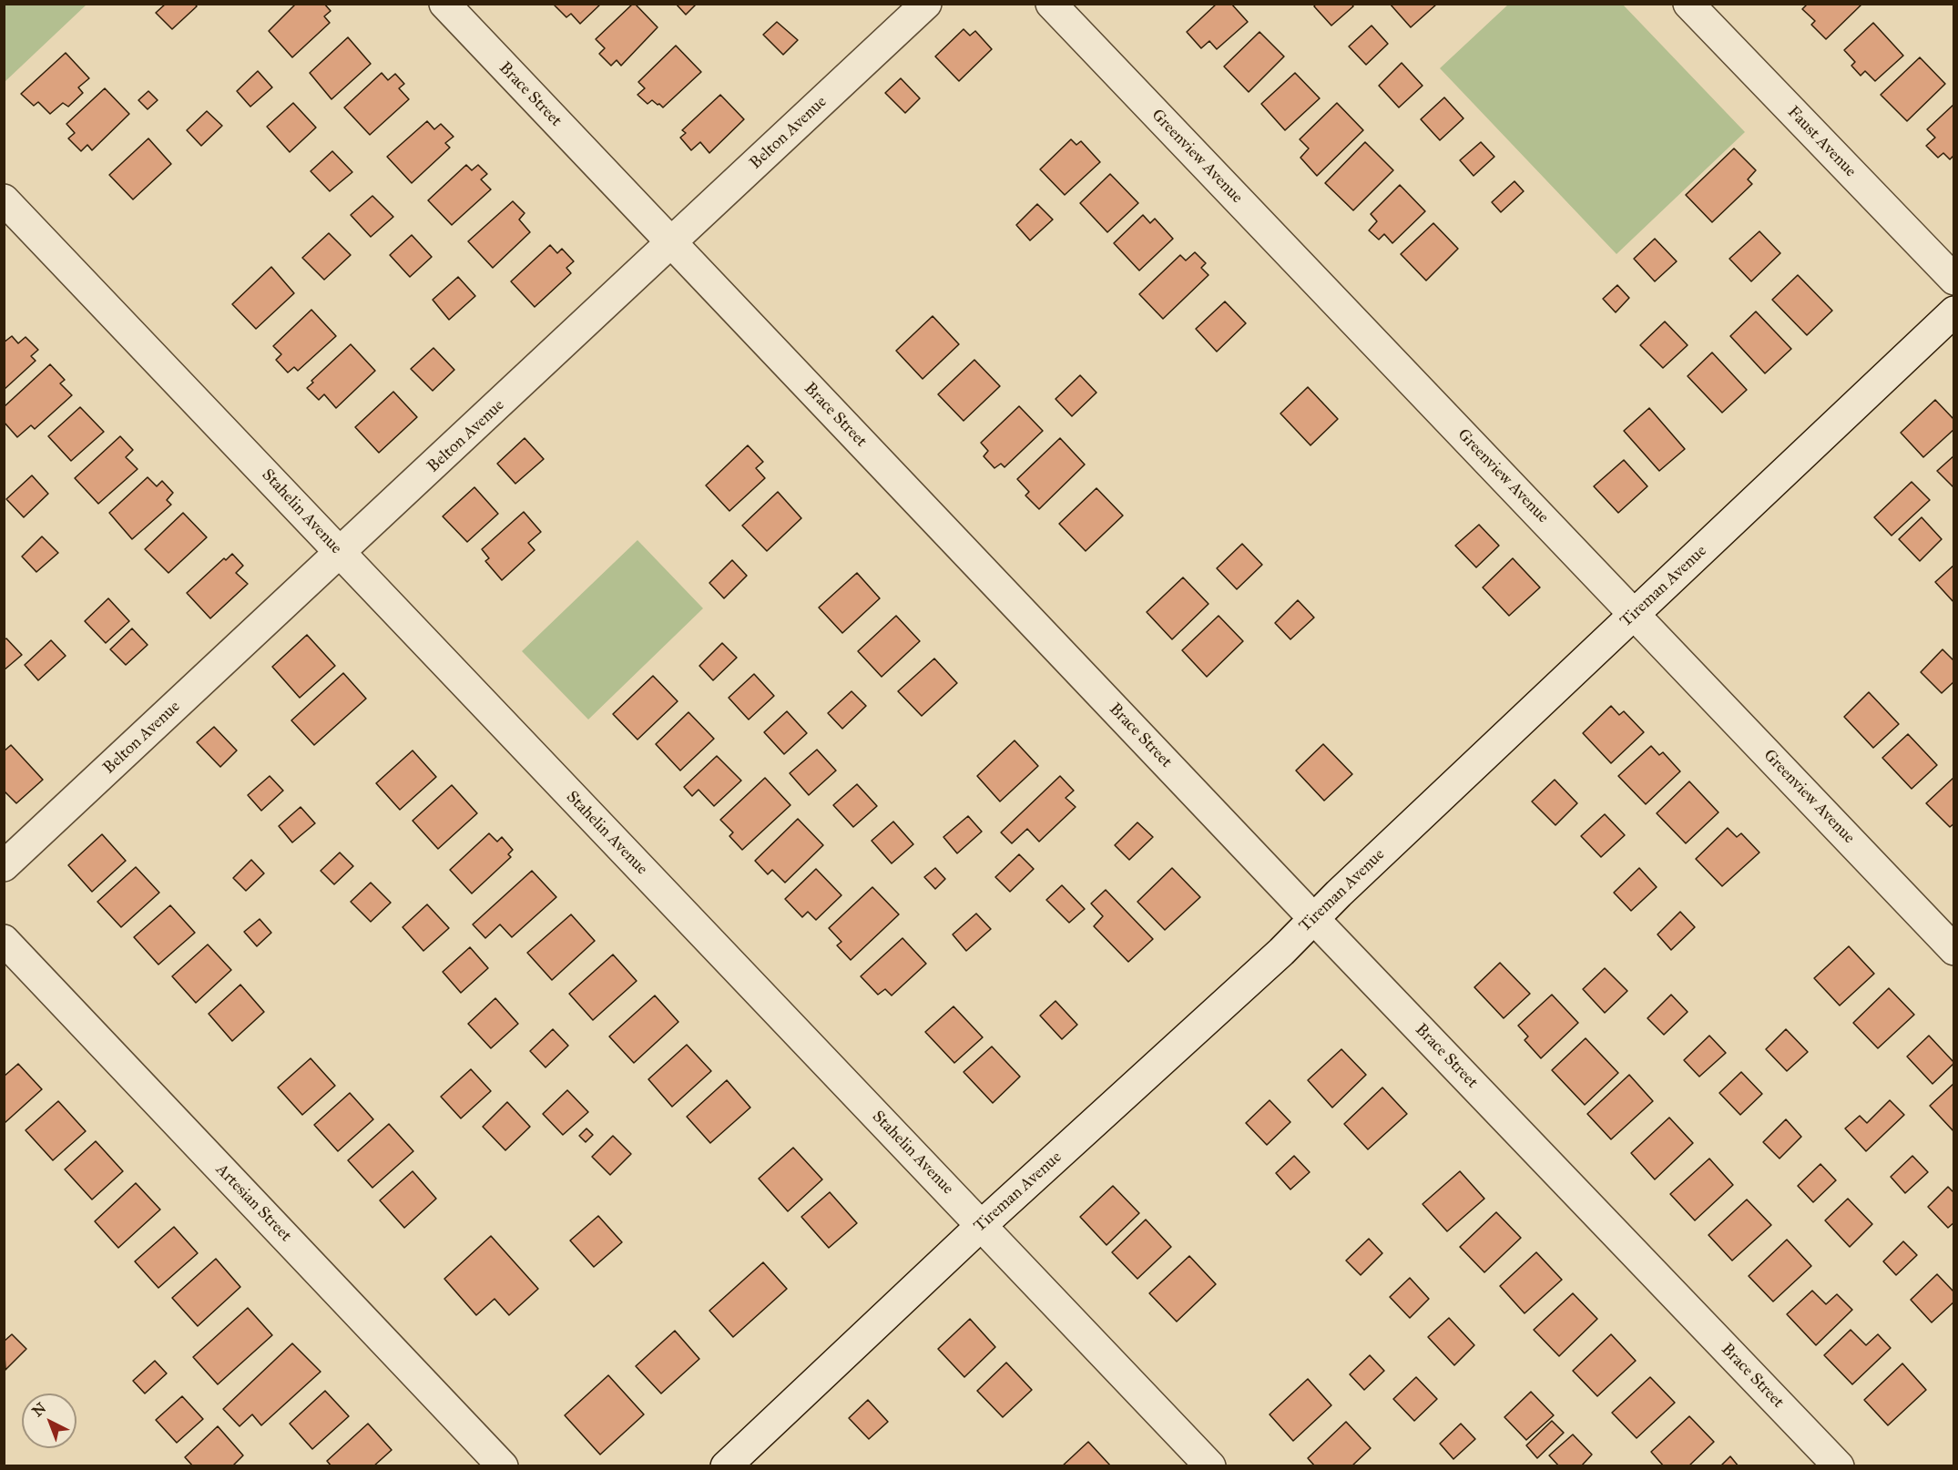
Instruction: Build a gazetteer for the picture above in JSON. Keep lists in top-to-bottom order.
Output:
{
  "streets": {
    "street": [
      "Brace Street",
      "Belton Avenue",
      "Faust Avenue",
      "Greenview Avenue",
      "Stahelin Avenue",
      "Tireman Avenue",
      "Artesian Street"
    ]
  },
  "crossings": [
    ["Brace Street", "Belton Avenue"],
    ["Brace Street", "Tireman Avenue"],
    ["Belton Avenue", "Stahelin Avenue"],
    ["Greenview Avenue", "Tireman Avenue"],
    ["Stahelin Avenue", "Tireman Avenue"]
  ],
  "north": "top left"
}
